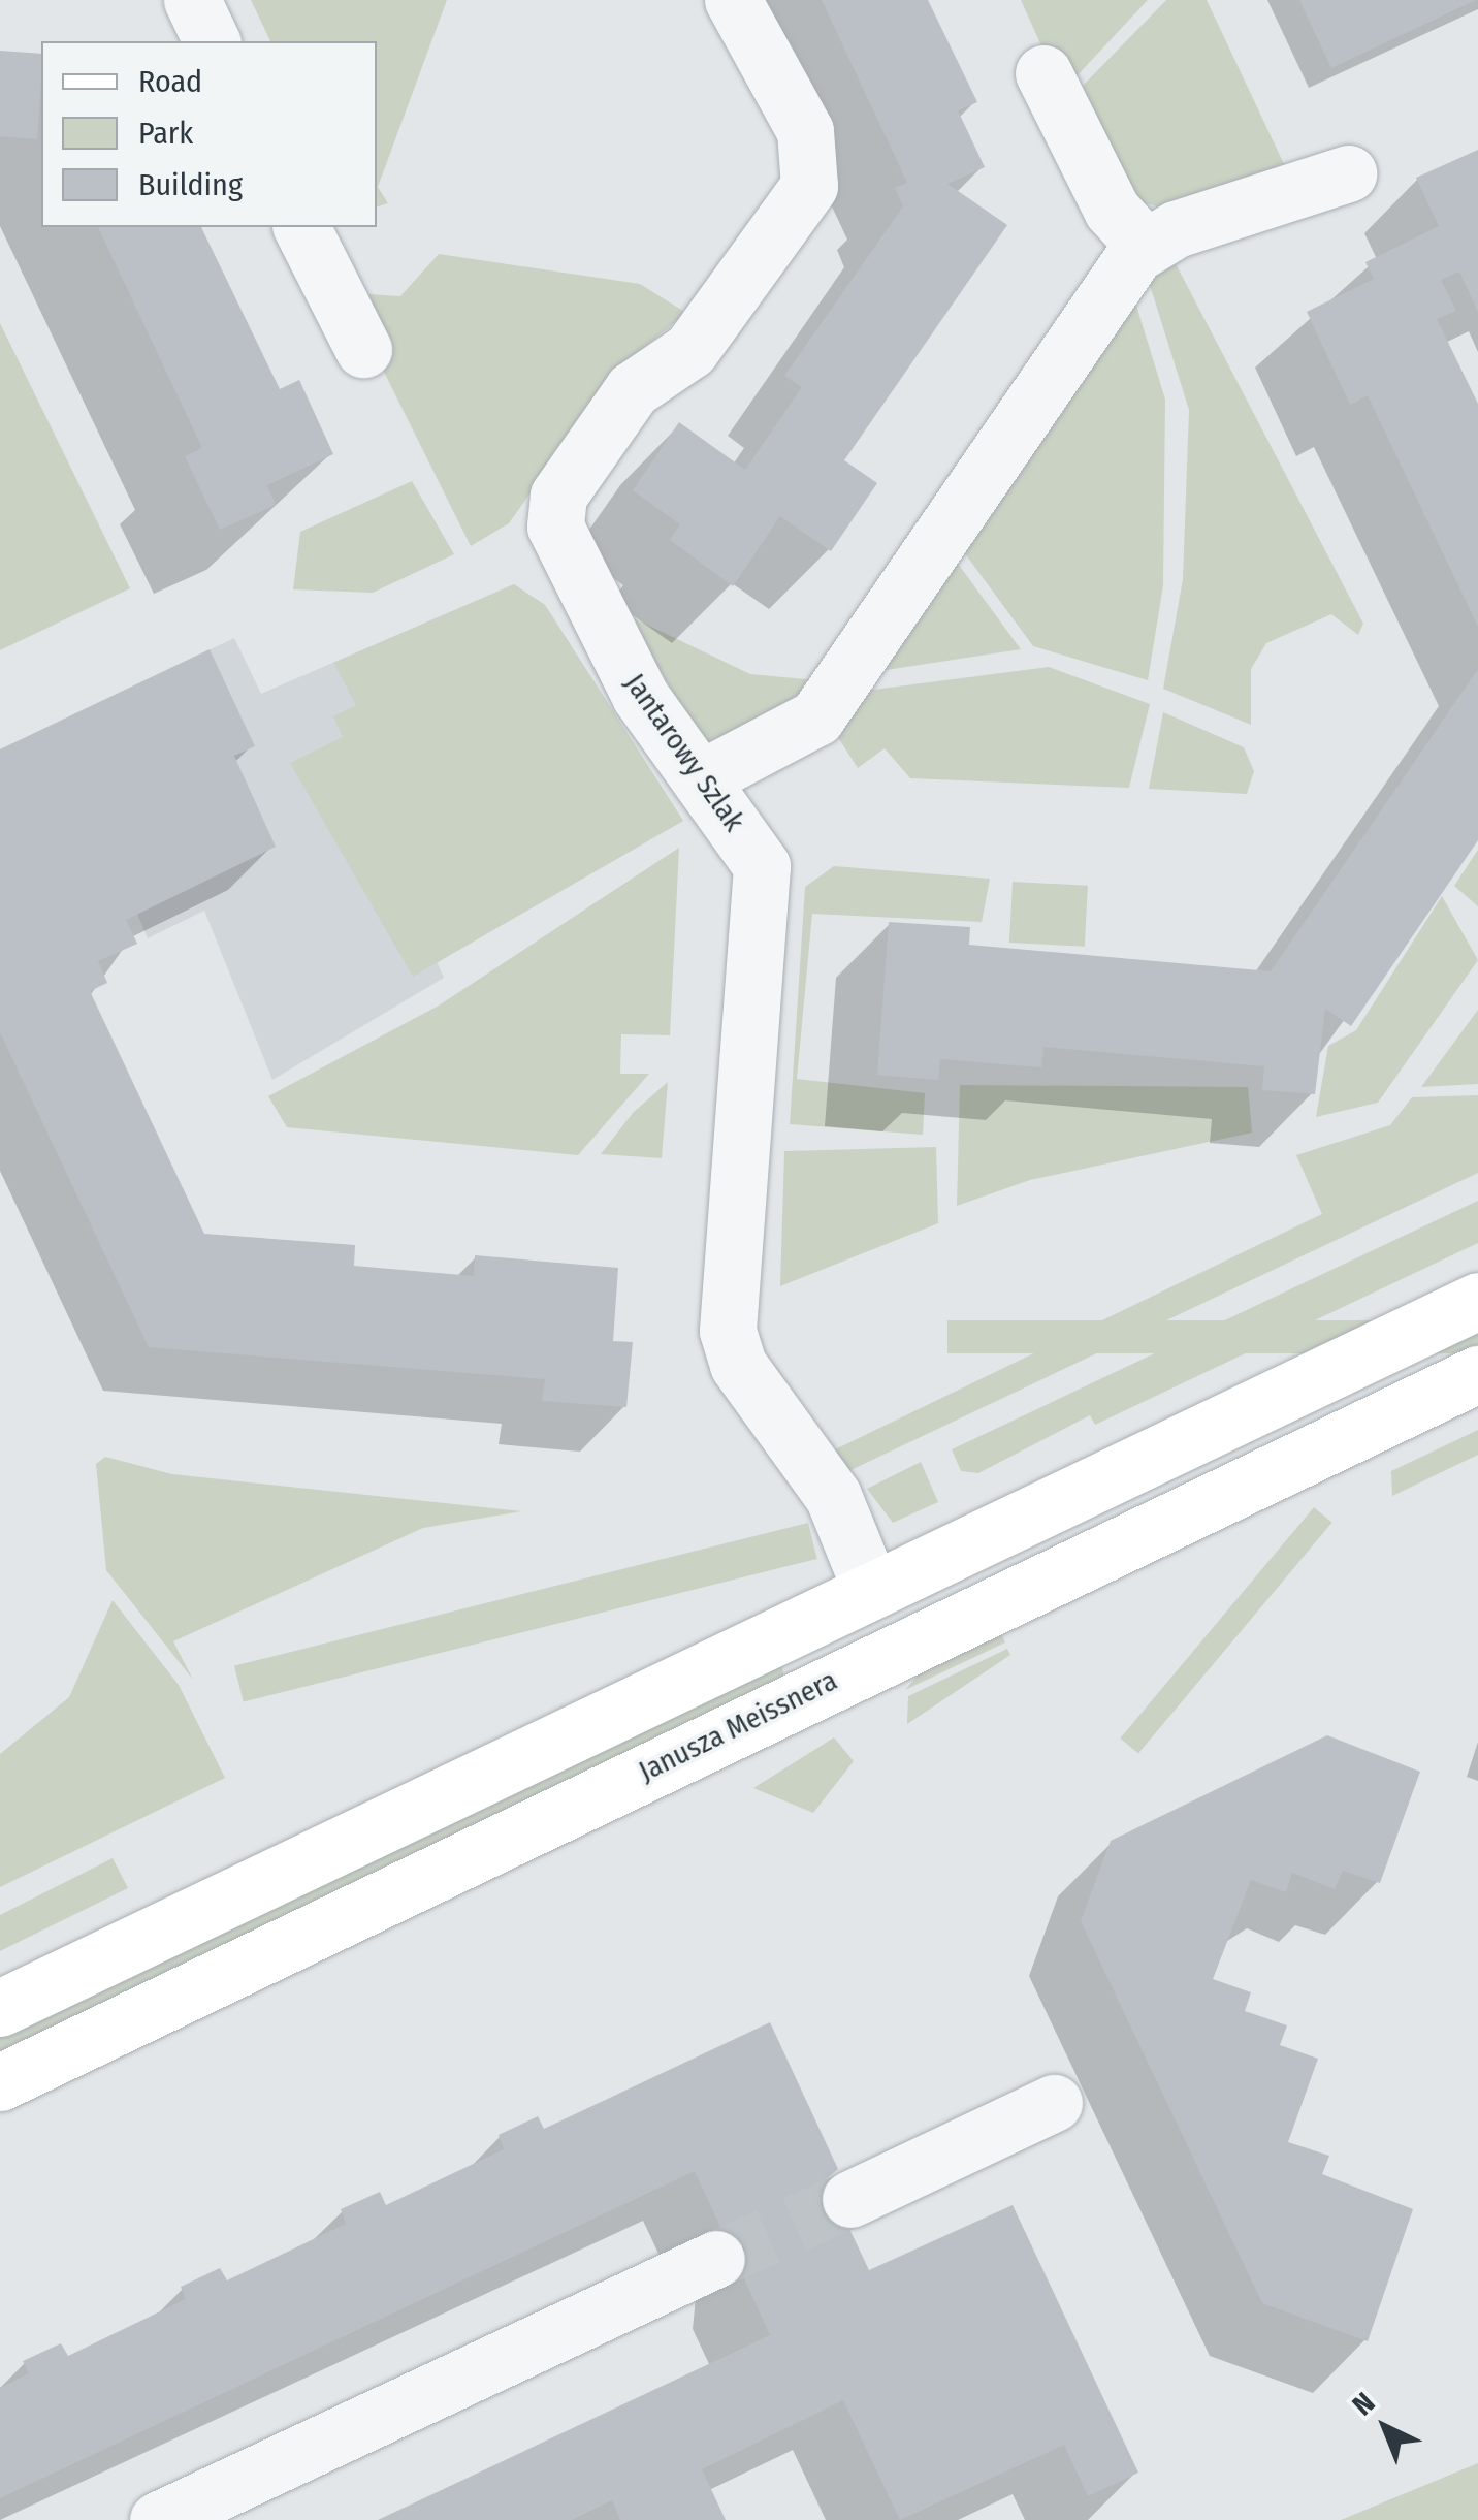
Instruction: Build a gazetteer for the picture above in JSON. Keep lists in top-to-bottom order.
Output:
{
  "streets": {
    "street": ["Jantarowy Szlak", "Janusza Meissnera"]
  },
  "legend": ["Road", "Park", "Building"],
  "north": "top left"
}
